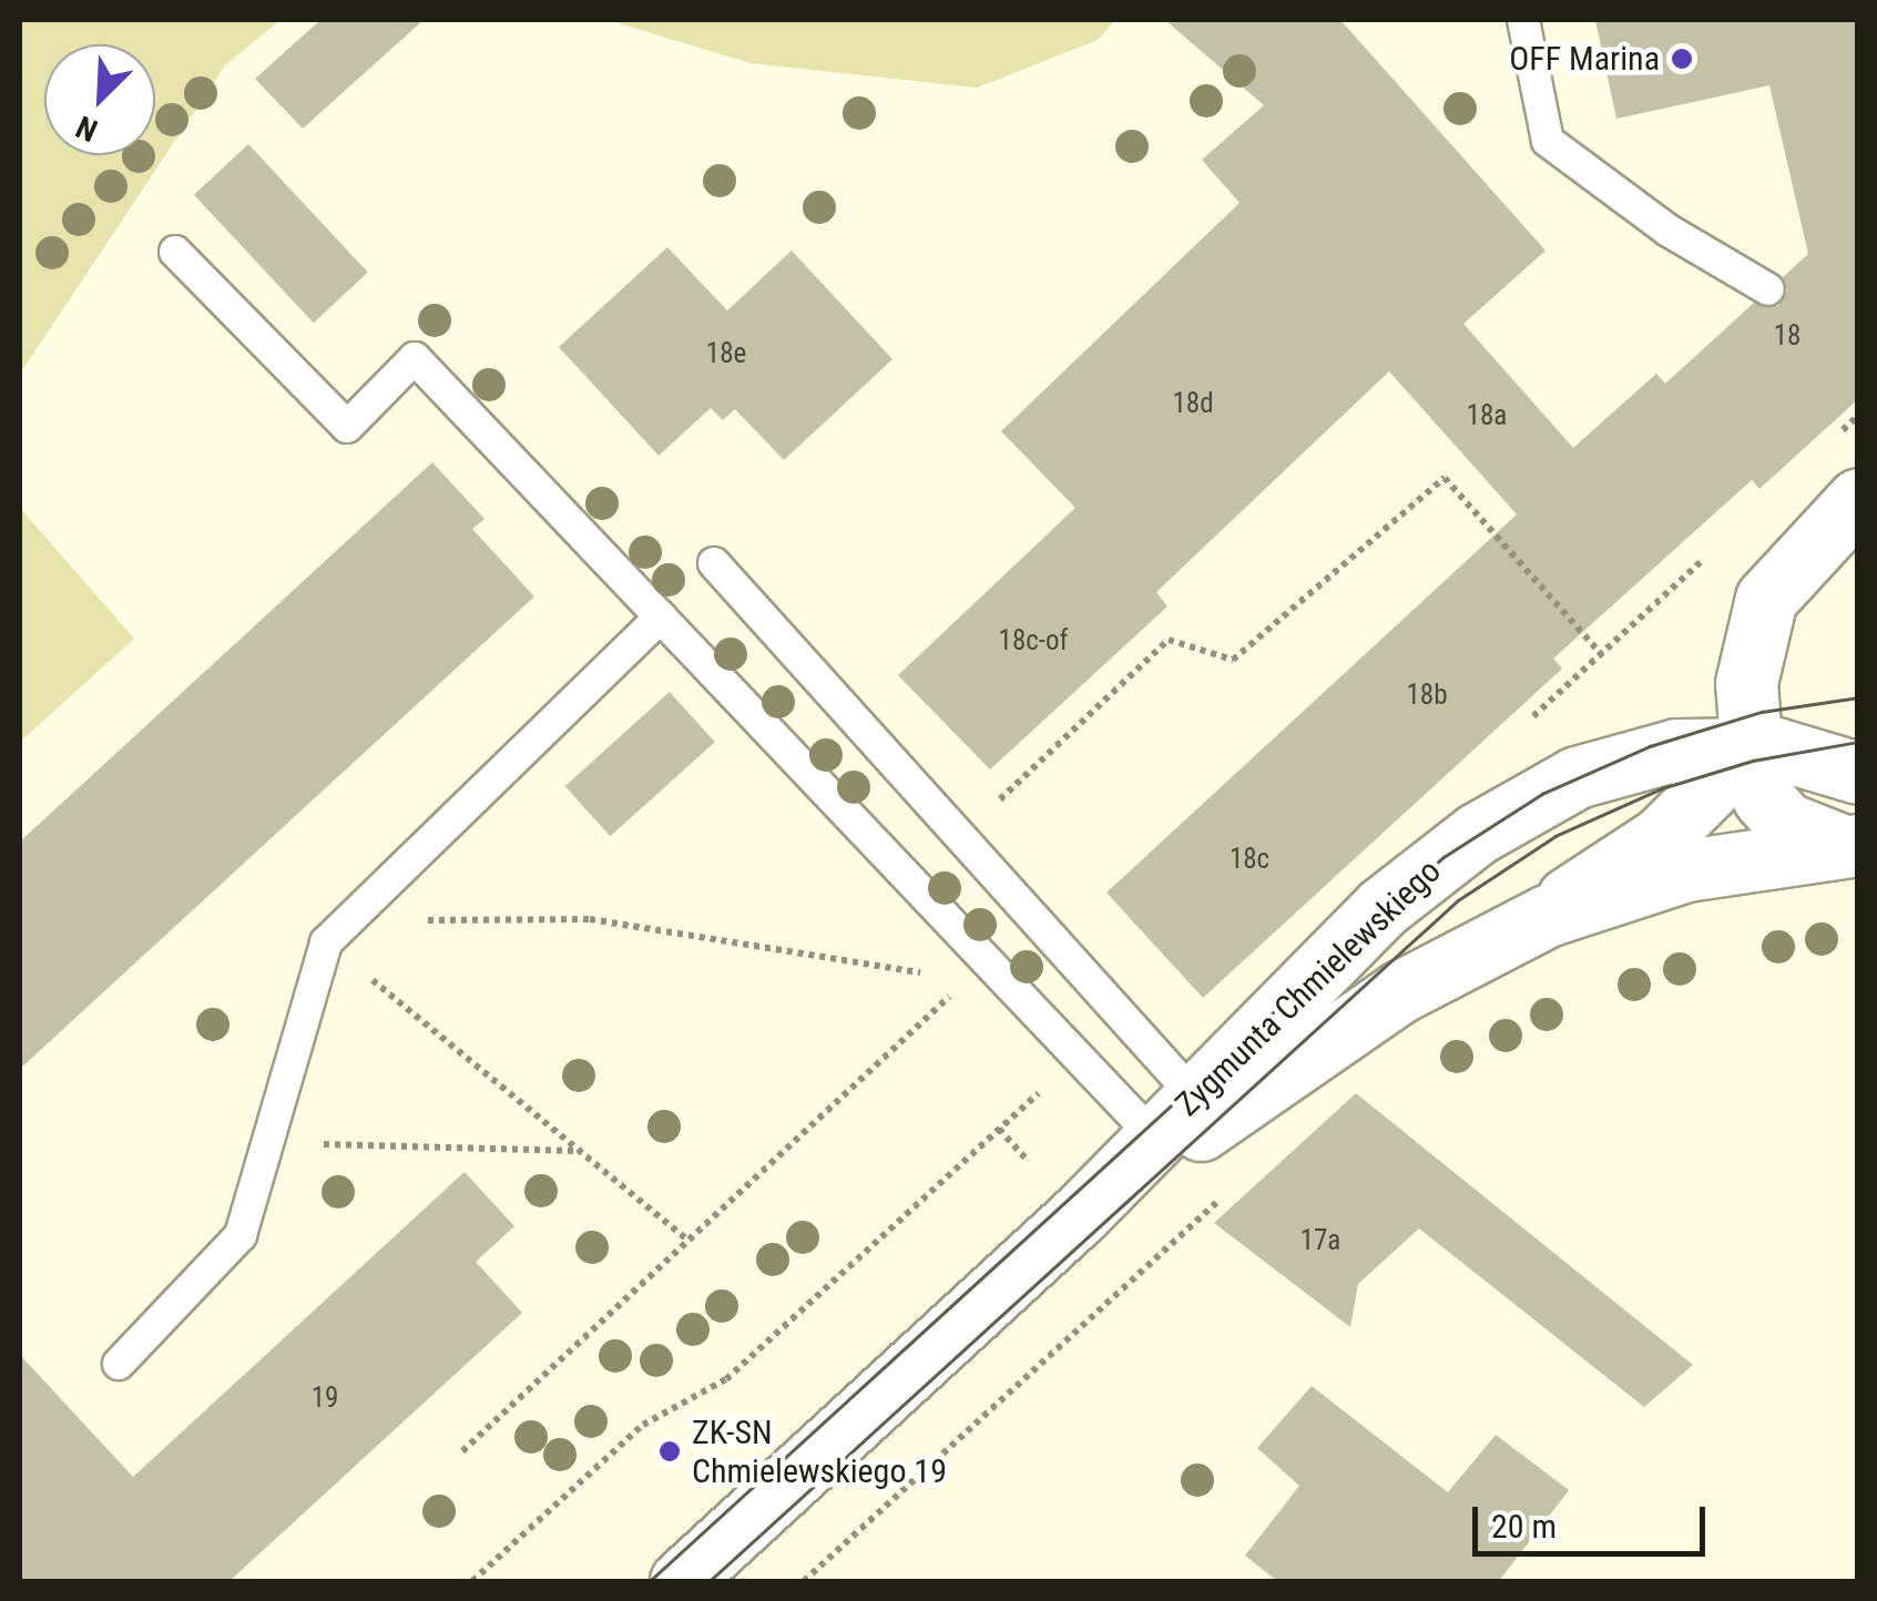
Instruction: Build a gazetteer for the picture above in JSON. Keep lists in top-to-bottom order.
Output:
{
  "streets": {
    "street": ["Zygmunta Chmielewskiego"]
  },
  "places": ["OFF Marina", "ZK-SN Chmielewskiego 19"],
  "house_numbers": [
    "18",
    "18e",
    "18d",
    "18a",
    "18c-of",
    "18b",
    "18c",
    "17a",
    "19"
  ],
  "scale_bar": "20 m",
  "north": "bottom left"
}
